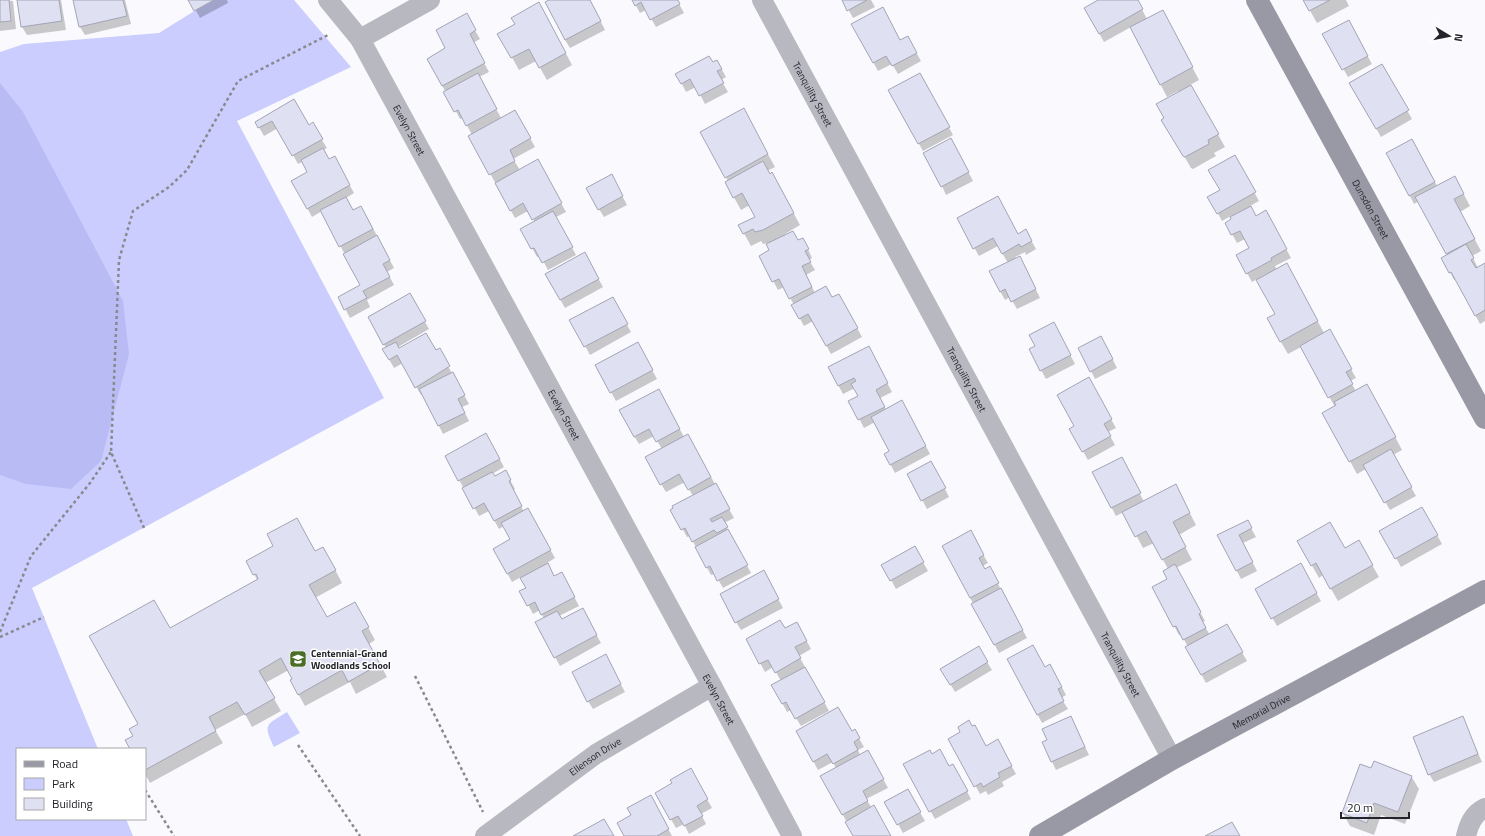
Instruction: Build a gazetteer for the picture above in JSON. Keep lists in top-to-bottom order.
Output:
{
  "streets": {
    "main road": ["Dunsdon Street", "Memorial Drive"],
    "street": ["Tranquility Street", "Evelyn Street", "Ellenson Drive"]
  },
  "crossings": [
    ["Tranquility Street", "Memorial Drive"],
    ["Evelyn Street", "Ellenson Drive"]
  ],
  "places": {
    "school or university": ["Centennial-Grand Woodlands School"]
  },
  "legend": ["Road", "Park", "Building"],
  "scale_bar": "20 m",
  "north": "right"
}
